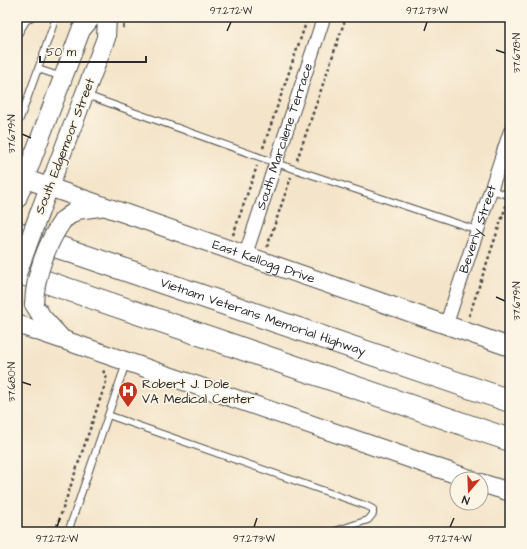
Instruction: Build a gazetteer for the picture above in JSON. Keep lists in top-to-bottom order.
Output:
{
  "streets": {
    "highway": ["Vietnam Veterans Memorial Highway"],
    "main road": ["South Edgemoor Street", "East Kellogg Drive"],
    "street": ["South Marcilene Terrace", "Beverly Street"]
  },
  "crossings": [
    ["South Marcilene Terrace", "East Kellogg Drive"],
    ["South Edgemoor Street", "East Kellogg Drive"],
    ["Beverly Street", "East Kellogg Drive"]
  ],
  "places": {
    "hospital": ["Robert J. Dole VA Medical Center"]
  },
  "scale_bar": "50 m",
  "north": "bottom",
  "coordinates": [
    "97.272°W",
    "97.273°W",
    "37.678°N",
    "37.679°N",
    "37.680°N",
    "97.274°W"
  ]
}
